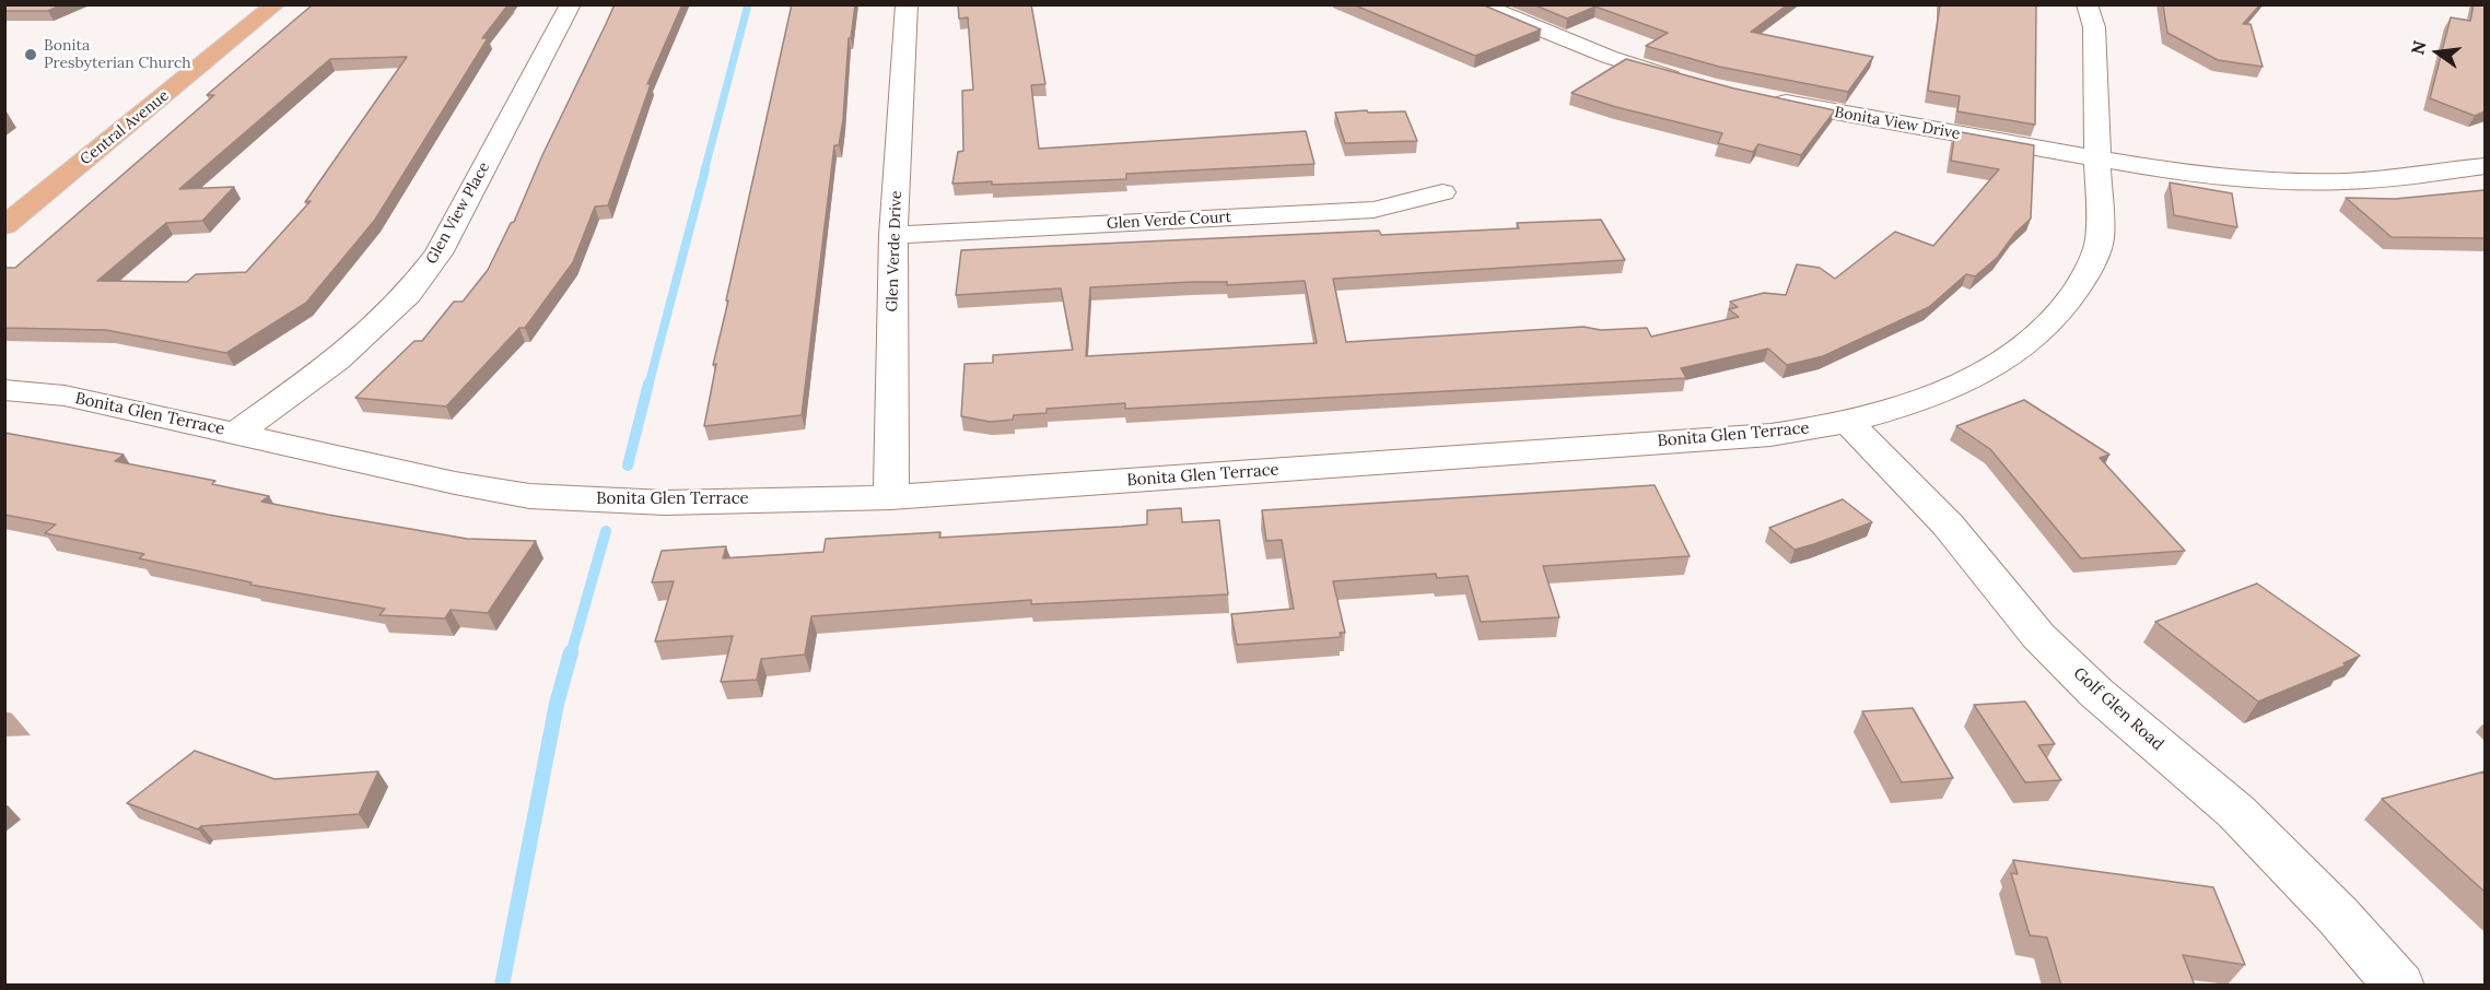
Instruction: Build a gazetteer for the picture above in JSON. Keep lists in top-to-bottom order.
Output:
{
  "streets": {
    "main road": ["Central Avenue"],
    "street": [
      "Bonita View Drive",
      "Glen View Place",
      "Glen Verde Court",
      "Glen Verde Drive",
      "Bonita Glen Terrace",
      "Golf Glen Road"
    ]
  },
  "crossings": [
    ["Bonita View Drive", "Bonita Glen Terrace"],
    ["Glen View Place", "Bonita Glen Terrace"],
    ["Glen Verde Court", "Glen Verde Drive"],
    ["Glen Verde Drive", "Bonita Glen Terrace"],
    ["Bonita Glen Terrace", "Golf Glen Road"]
  ],
  "places": ["Bonita Presbyterian Church"],
  "north": "left"
}
